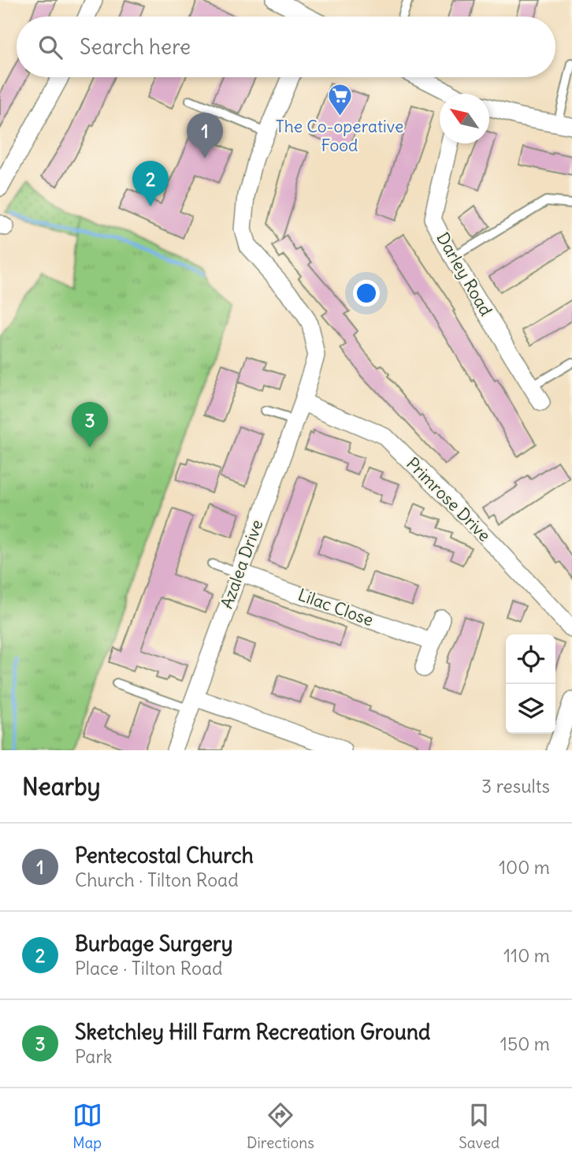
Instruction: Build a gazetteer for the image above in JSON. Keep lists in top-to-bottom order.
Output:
{
  "streets": {
    "street": [
      "Darley Road",
      "Primrose Drive",
      "Azalea Drive",
      "Lilac Close"
    ]
  },
  "crossings": [
    ["Primrose Drive", "Azalea Drive"],
    ["Azalea Drive", "Lilac Close"]
  ],
  "places": {
    "supermarket": ["The Co-operative Food"]
  },
  "north": "top left",
  "page": {
    "search": "Search here",
    "pins": ["1", "2", "3"],
    "heading": ["Nearby", "3 results"],
    "list": [
      {
        "mark": "1",
        "name": "Pentecostal Church",
        "note": "Church · Tilton Road",
        "value": "100 m"
      },
      {
        "mark": "2",
        "name": "Burbage Surgery",
        "note": "Place · Tilton Road",
        "value": "110 m"
      },
      {
        "mark": "3",
        "name": "Sketchley Hill Farm Recreation Ground",
        "note": "Park",
        "value": "150 m"
      }
    ],
    "nav": ["Map", "Directions", "Saved"]
  }
}
